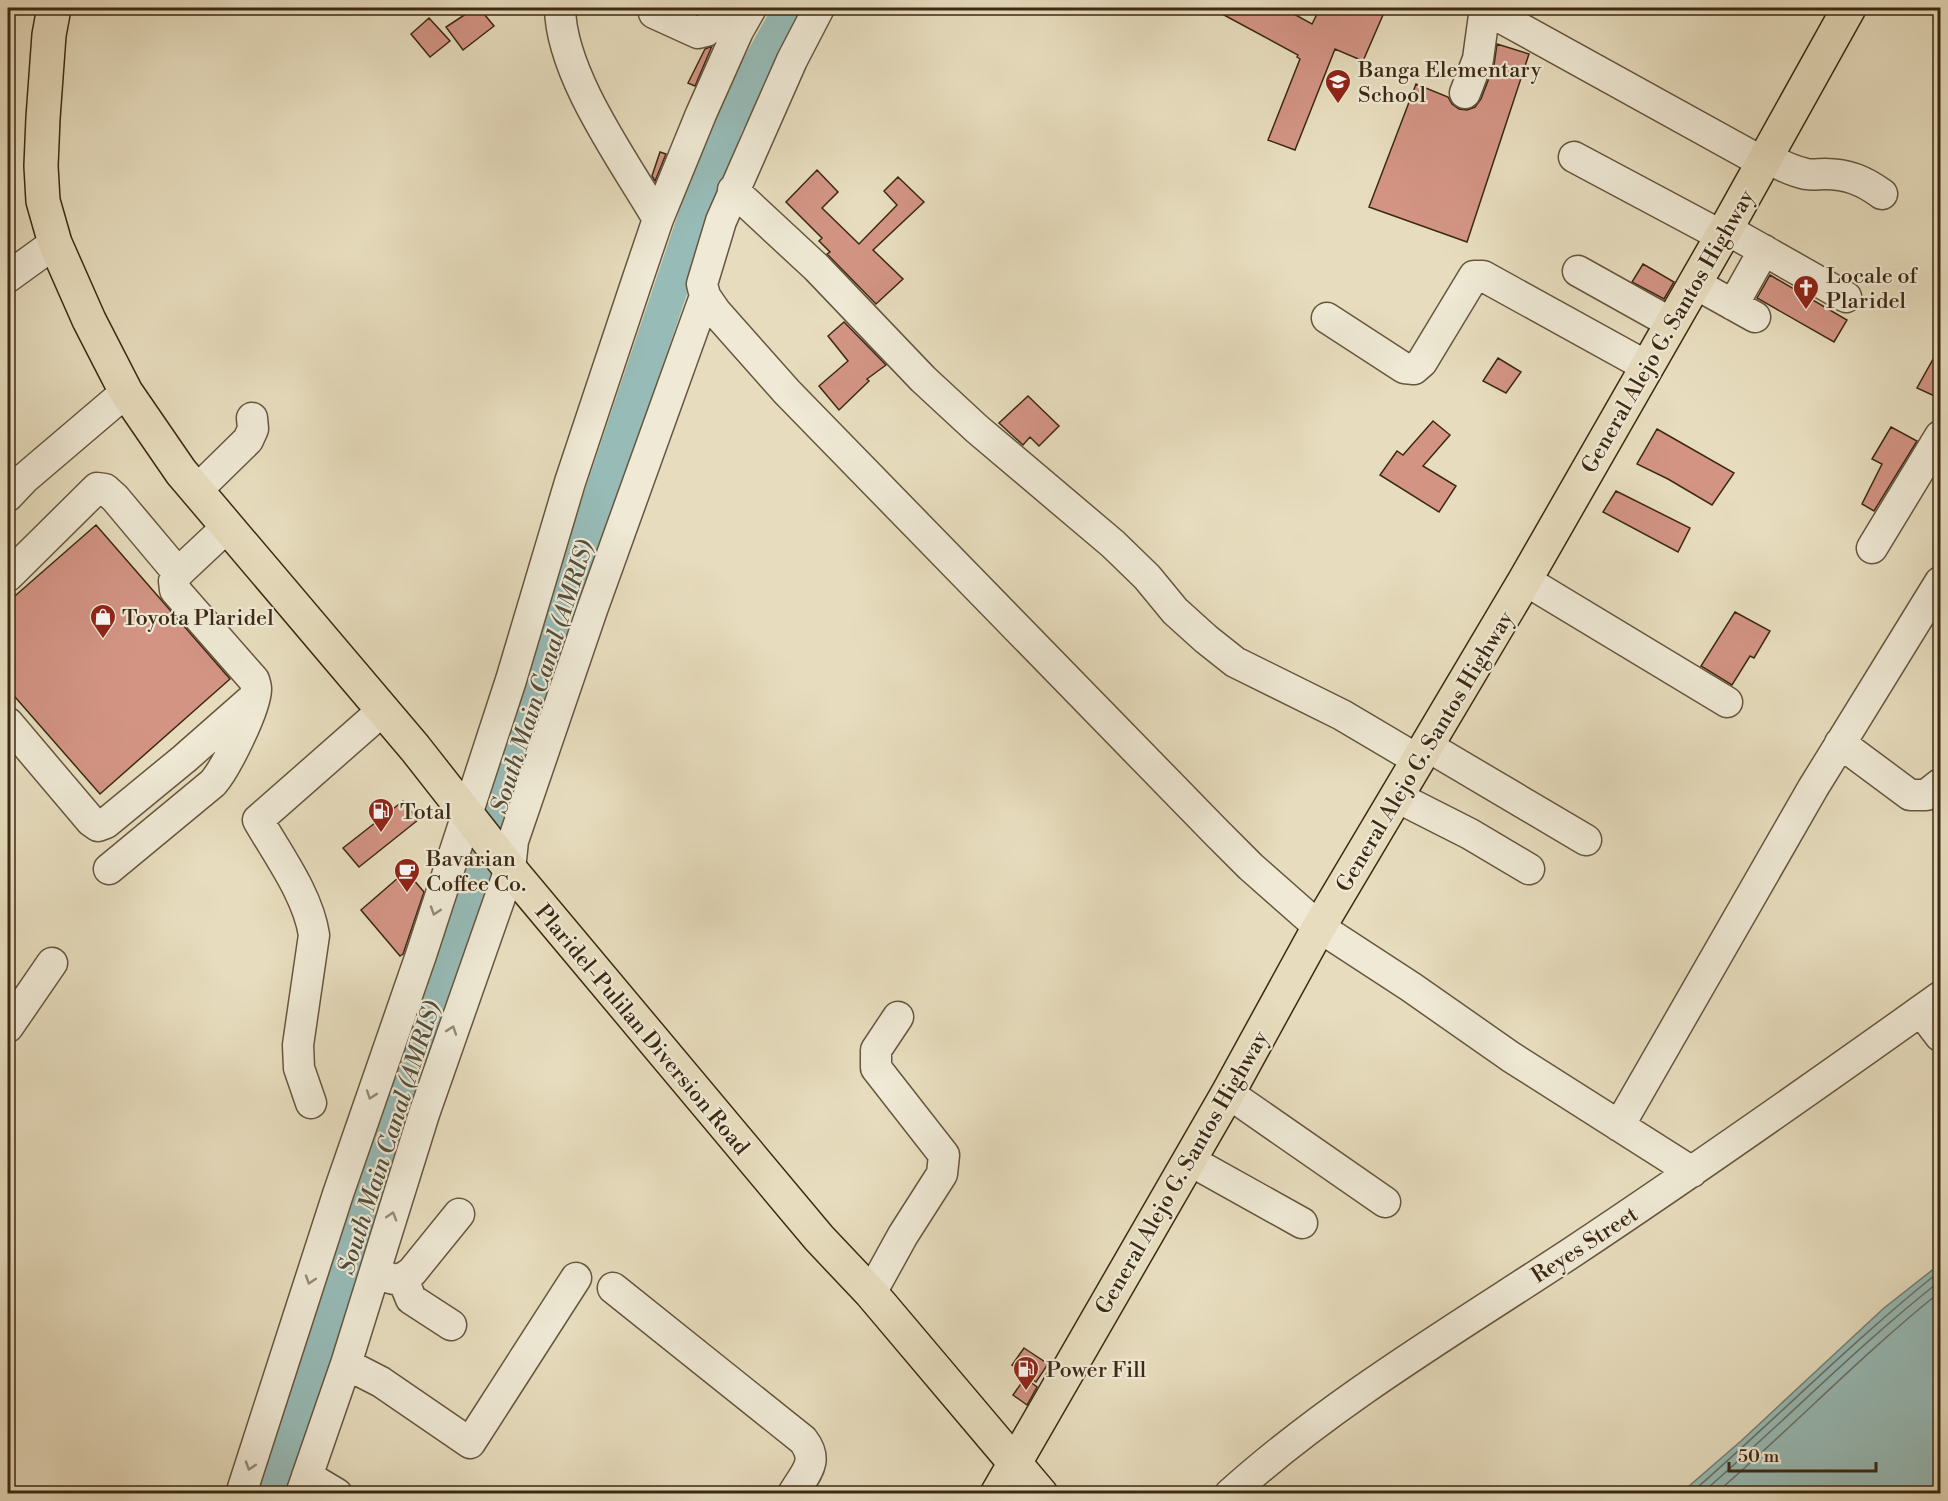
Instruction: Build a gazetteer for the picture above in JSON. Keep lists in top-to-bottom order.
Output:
{
  "streets": {
    "main road": ["General Alejo G. Santos Highway", "Plaridel-Pulilan Diversion Road"],
    "street": ["Reyes Street"]
  },
  "crossings": [
    ["General Alejo G. Santos Highway", "Plaridel-Pulilan Diversion Road"]
  ],
  "water": ["South Main Canal (AMRIS)"],
  "places": {
    "school or university": ["Banga Elementary School"],
    "church": ["Locale of Plaridel"],
    "shop": ["Toyota Plaridel"],
    "fuel station": ["Total", "Power Fill"],
    "cafe": ["Bavarian Coffee Co."]
  },
  "scale_bar": "50 m"
}
